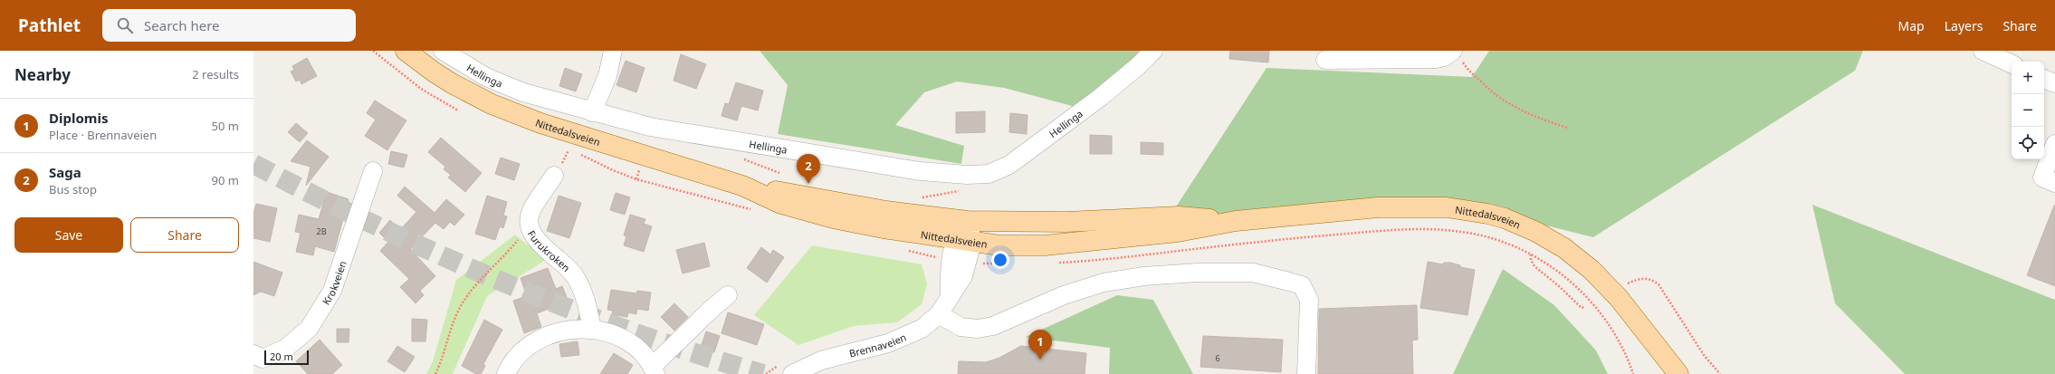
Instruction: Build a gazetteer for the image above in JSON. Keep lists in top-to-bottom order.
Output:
{
  "streets": {
    "main road": ["Nittedalsveien"],
    "street": [
      "Hellinga",
      "Furukroken",
      "Krokveien",
      "Brennaveien"
    ]
  },
  "crossings": [
    ["Nittedalsveien", "Brennaveien"]
  ],
  "house_numbers": ["2B", "6"],
  "scale_bar": "20 m",
  "page": {
    "header": "Pathlet",
    "search": "Search here",
    "nav": ["Map", "Layers", "Share"],
    "heading": ["Nearby", "2 results"],
    "map_buttons": ["+", "−"],
    "list": [
      {
        "mark": "1",
        "name": "Diplomis",
        "note": "Place · Brennaveien",
        "value": "50 m"
      },
      {
        "mark": "2",
        "name": "Saga",
        "note": "Bus stop",
        "value": "90 m"
      }
    ],
    "pins": ["2", "1"],
    "buttons": ["Save", "Share"],
    "scale": "20 m"
  }
}
